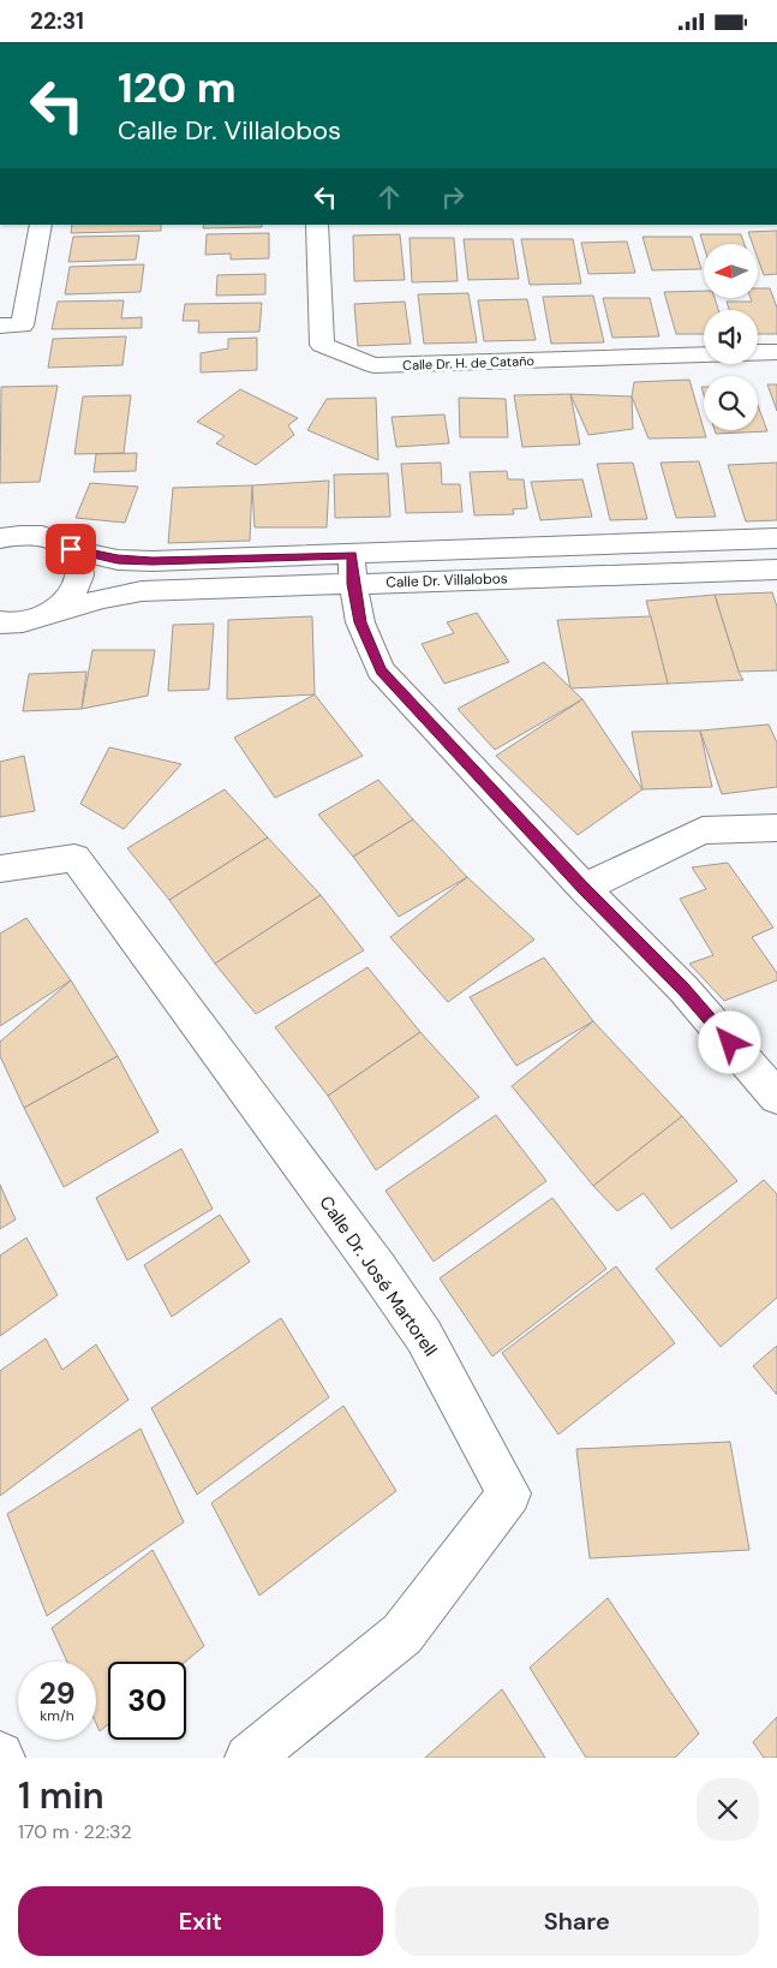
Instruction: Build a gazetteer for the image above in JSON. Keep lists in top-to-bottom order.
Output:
{
  "streets": {
    "street": ["Calle Dr. H. de Cataño", "Calle Dr. Villalobos", "Calle Dr. José Martorell"]
  },
  "north": "left",
  "page": {
    "status": "22:31",
    "turn": ["120 m", "Calle Dr. Villalobos"],
    "speed": "29 km/h",
    "limit": "30",
    "heading": ["1 min", "170 m · 22:32"],
    "buttons": ["Exit", "Share"]
  }
}
